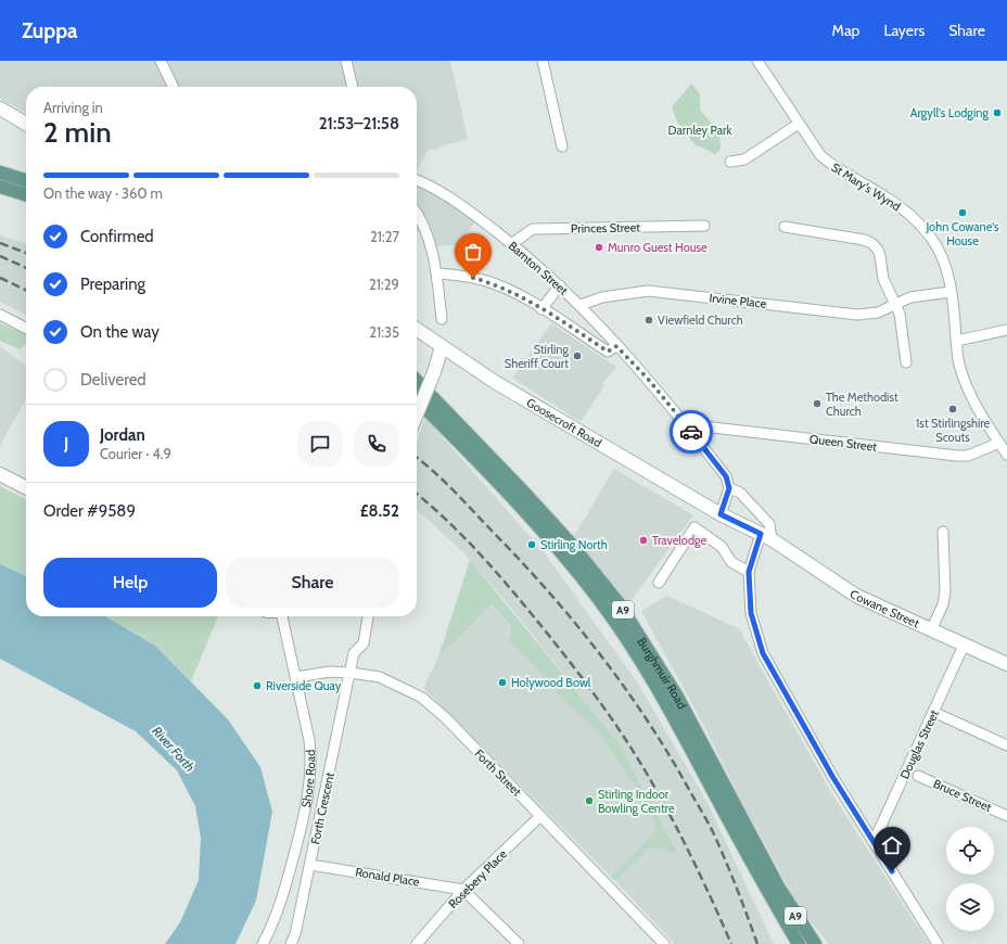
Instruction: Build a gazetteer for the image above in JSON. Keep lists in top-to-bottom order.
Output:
{
  "streets": {
    "main road": [
      "Goosecroft Road",
      "Cowane Street",
      "A9",
      "Burghmuir Road"
    ],
    "street": [
      "St Mary's Wynd",
      "Princes Street",
      "Barnton Street",
      "Irvine Place",
      "Queen Street",
      "Douglas Street",
      "Forth Street",
      "Shore Road",
      "Bruce Street",
      "Forth Crescent",
      "Ronald Place",
      "Rosebery Place"
    ]
  },
  "crossings": [
    ["St Mary's Wynd", "Irvine Place"],
    ["St Mary's Wynd", "Queen Street"],
    ["Princes Street", "Barnton Street"],
    ["Barnton Street", "Irvine Place"],
    ["Barnton Street", "Queen Street"],
    ["Goosecroft Road", "Cowane Street"],
    ["Cowane Street", "Douglas Street"],
    ["Forth Street", "Shore Road"],
    ["Forth Street", "Forth Crescent"],
    ["Forth Street", "Rosebery Place"],
    ["Forth Crescent", "Ronald Place"],
    ["Ronald Place", "Rosebery Place"]
  ],
  "water": ["River Forth"],
  "parks": ["Darnley Park"],
  "places": [
    "Argyll's Lodging",
    "John Cowane's House",
    "Munro Guest House",
    "Viewfield Church",
    "Stirling Sheriff Court",
    "The Methodist Church",
    "1st Stirlingshire Scouts",
    "Travelodge",
    "Stirling North",
    "Holywood Bowl",
    "Riverside Quay",
    "Stirling Indoor Bowling Centre"
  ],
  "page": {
    "header": "Zuppa",
    "nav": ["Map", "Layers", "Share"],
    "heading": ["2 min", "Arriving in", "21:53–21:58"],
    "panel": [
      "Jordan",
      "Courier · 4.9",
      "Order #9589",
      "£8.52"
    ],
    "bar": "On the way · 360 m",
    "list": [
      ["Confirmed", "21:27"],
      ["Preparing", "21:29"],
      ["On the way", "21:35"],
      "Delivered"
    ],
    "round": "J",
    "buttons": ["Help", "Share"]
  }
}
